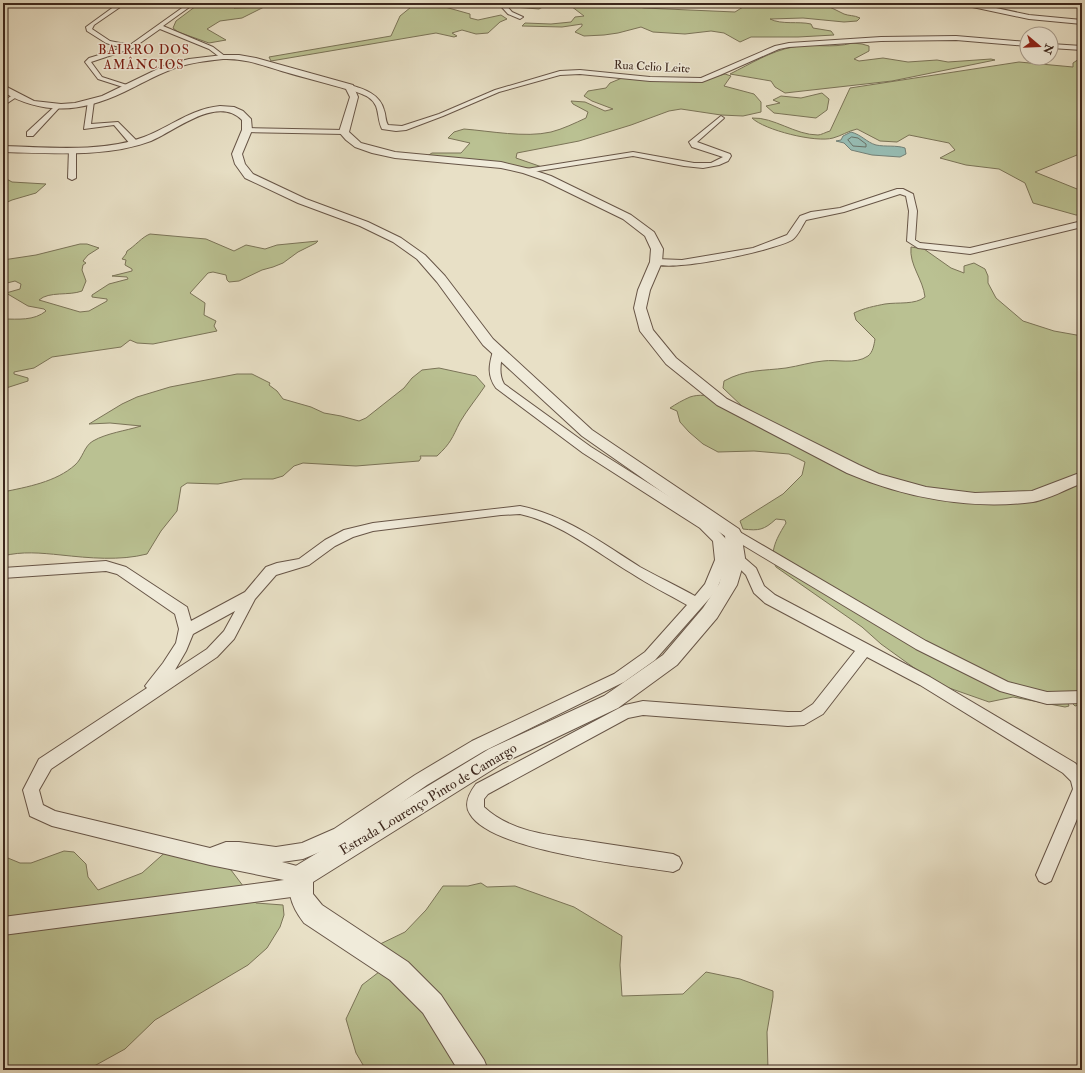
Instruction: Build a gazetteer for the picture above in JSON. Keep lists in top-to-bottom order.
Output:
{
  "streets": {
    "street": ["Rua Celio Leite", "Estrada Lourenço Pinto de Camargo"]
  },
  "districts": ["BAIRRO DOS AMÂNCIOS"],
  "north": "right"
}
